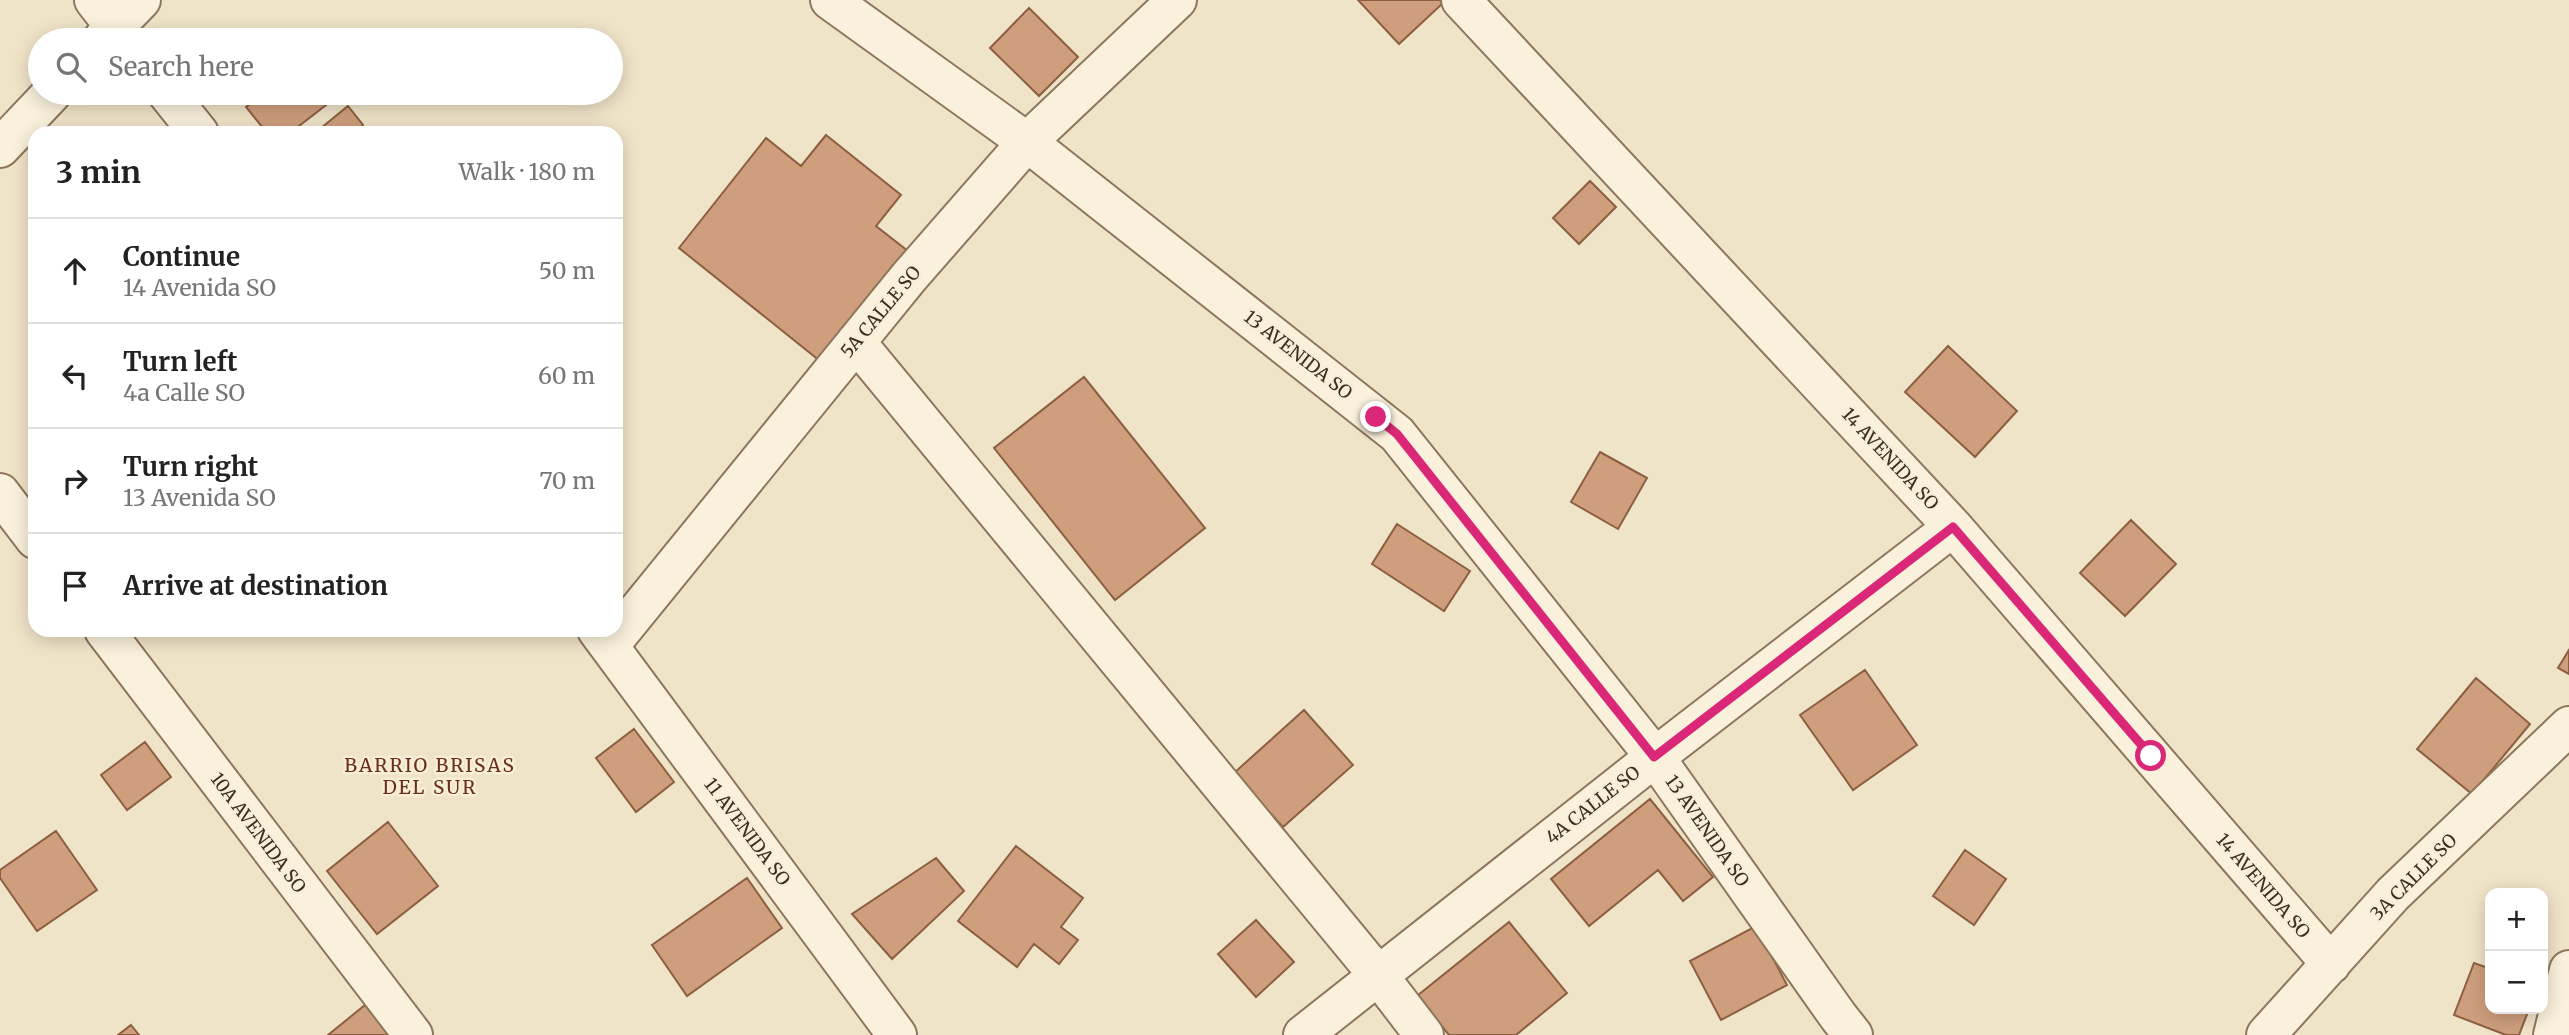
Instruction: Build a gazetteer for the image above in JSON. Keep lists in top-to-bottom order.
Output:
{
  "streets": {
    "street": [
      "5A CALLE SO",
      "13 AVENIDA SO",
      "14 AVENIDA SO",
      "4A CALLE SO",
      "11 AVENIDA SO",
      "10A AVENIDA SO",
      "3A CALLE SO"
    ]
  },
  "crossings": [
    ["5A CALLE SO", "13 AVENIDA SO"],
    ["13 AVENIDA SO", "4A CALLE SO"],
    ["14 AVENIDA SO", "4A CALLE SO"],
    ["14 AVENIDA SO", "3A CALLE SO"]
  ],
  "districts": ["BARRIO BRISAS DEL SUR"],
  "page": {
    "search": "Search here",
    "heading": ["3 min", "Walk · 180 m"],
    "list": [
      ["Continue", "14 Avenida SO", "50 m"],
      ["Turn left", "4a Calle SO", "60 m"],
      ["Turn right", "13 Avenida SO", "70 m"],
      "Arrive at destination"
    ],
    "map_buttons": ["+", "−"]
  }
}
